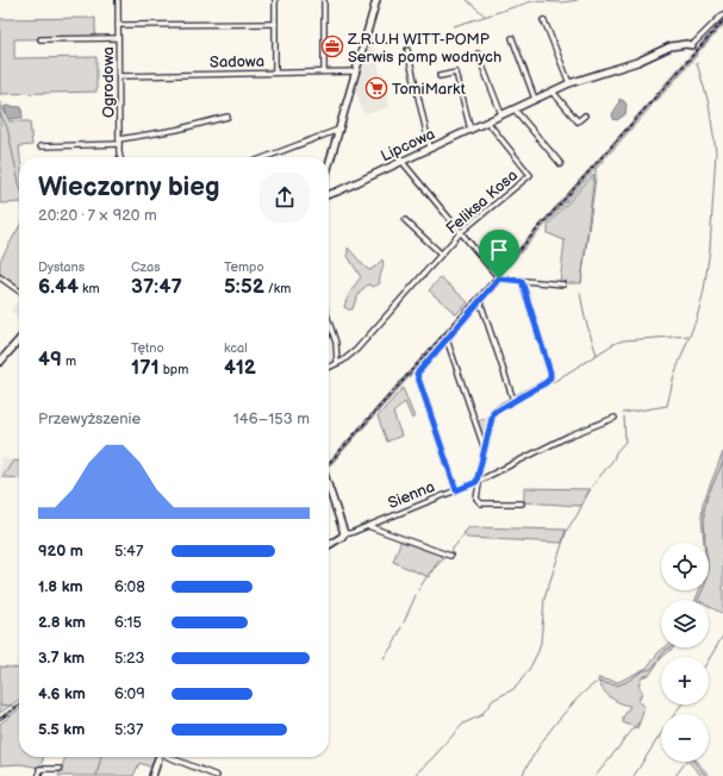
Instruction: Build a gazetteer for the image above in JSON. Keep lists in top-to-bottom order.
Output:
{
  "streets": {
    "street": [
      "Sadowa",
      "Ogrodowa",
      "Lipcowa",
      "Feliksa Kosa",
      "Sienna"
    ]
  },
  "crossings": [
    ["Sadowa", "Ogrodowa"],
    ["Lipcowa", "Feliksa Kosa"]
  ],
  "places": {
    "office": ["Z.R.U.H WITT-POMP Serwis pomp wodnych"],
    "supermarket": ["TomiMarkt"]
  },
  "page": {
    "heading": ["Wieczorny bieg", "20:20 · 7 × 920 m"],
    "stats": [
      ["Dystans", "6.44 km"],
      ["Czas", "37:47"],
      ["Tempo", "5:52 /km"],
      ["49 m"],
      ["Tętno", "171 bpm"],
      ["kcal", "412"]
    ],
    "chart": ["Przewyższenie", "146–153 m"],
    "list": [
      {
        "name": "920 m",
        "note": "5:47"
      },
      {
        "name": "1.8 km",
        "note": "6:08"
      },
      {
        "name": "2.8 km",
        "note": "6:15"
      },
      {
        "name": "3.7 km",
        "note": "5:23"
      },
      {
        "name": "4.6 km",
        "note": "6:09"
      },
      {
        "name": "5.5 km",
        "note": "5:37"
      }
    ],
    "map_buttons": ["+", "−"]
  }
}
